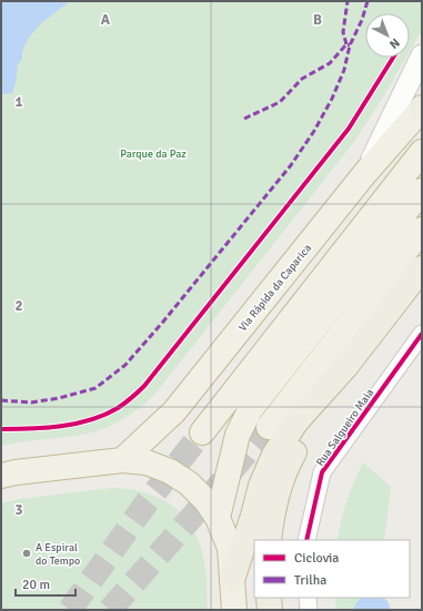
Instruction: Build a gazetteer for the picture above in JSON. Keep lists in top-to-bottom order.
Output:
{
  "streets": {
    "highway": ["Via Rápida da Caparica"],
    "street": ["Rua Salgueiro Maia"]
  },
  "parks": ["Parque da Paz"],
  "places": ["A Espiral do Tempo"],
  "legend": ["Ciclovia", "Trilha"],
  "scale_bar": "20 m",
  "north": "bottom right",
  "grid": {
    "columns": ["A", "B"],
    "rows": ["1", "2", "3"]
  }
}
